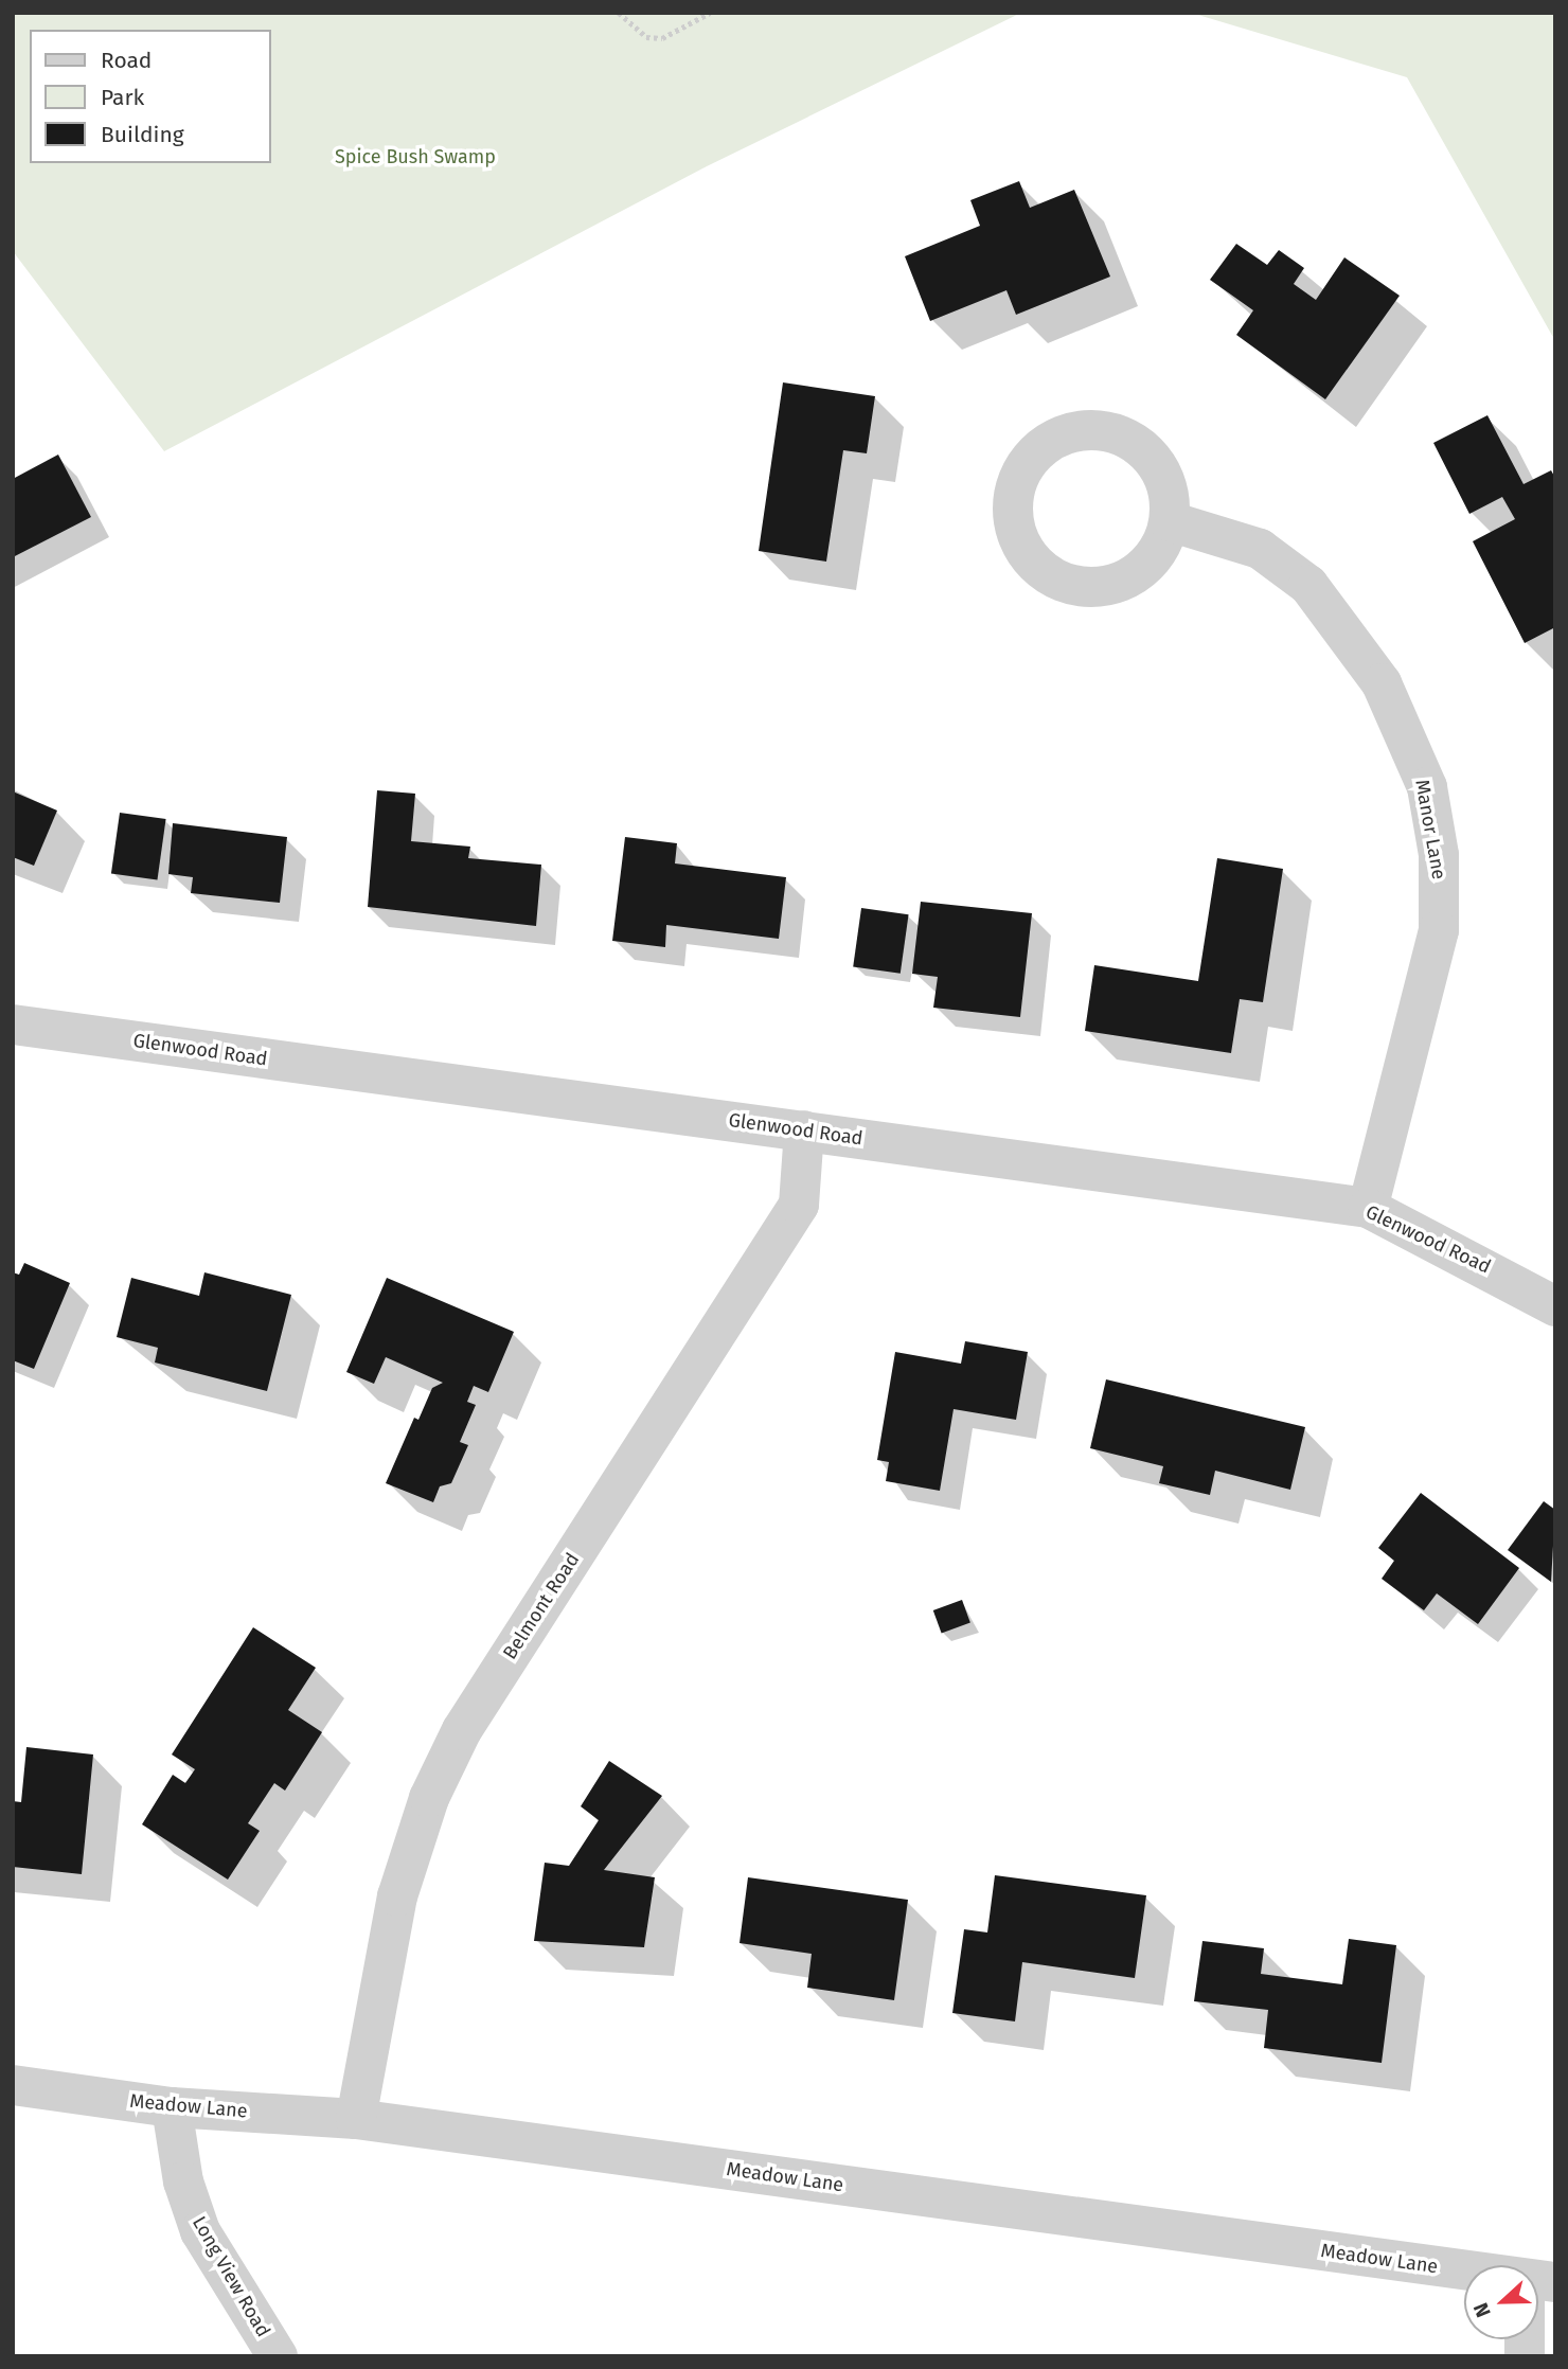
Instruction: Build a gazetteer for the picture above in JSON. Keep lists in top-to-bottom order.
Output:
{
  "streets": {
    "street": [
      "Manor Lane",
      "Glenwood Road",
      "Belmont Road",
      "Meadow Lane",
      "Long View Road"
    ]
  },
  "crossings": [
    ["Manor Lane", "Glenwood Road"],
    ["Glenwood Road", "Belmont Road"],
    ["Belmont Road", "Meadow Lane"],
    ["Meadow Lane", "Long View Road"]
  ],
  "parks": ["Spice Bush Swamp"],
  "legend": ["Road", "Park", "Building"],
  "north": "left"
}
